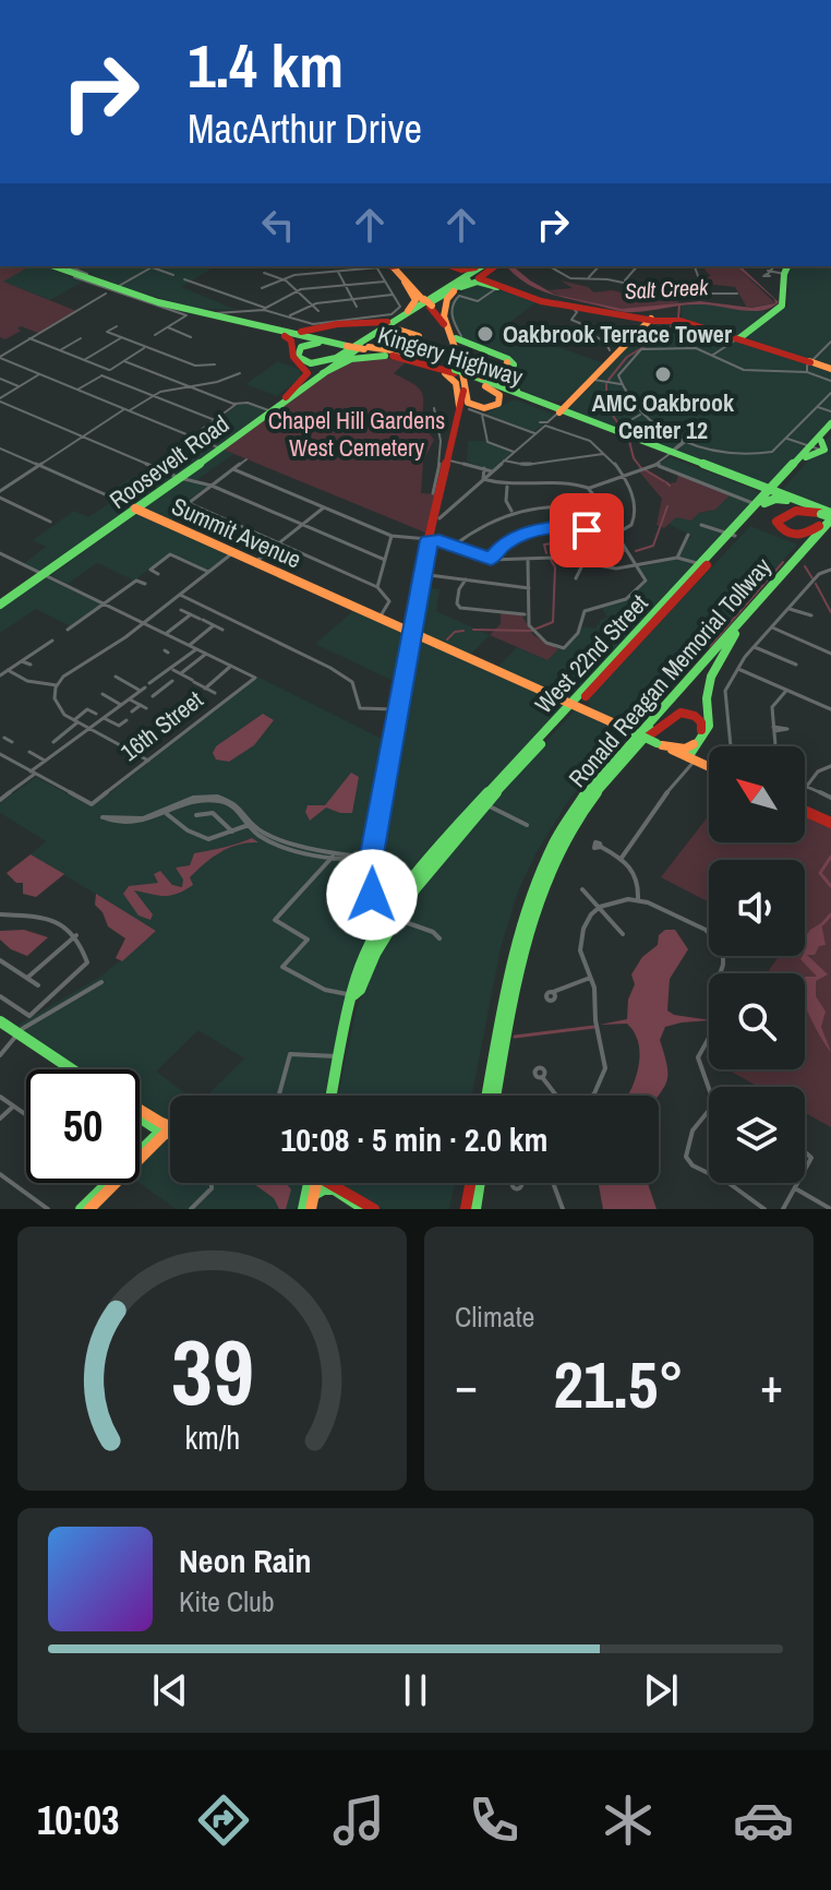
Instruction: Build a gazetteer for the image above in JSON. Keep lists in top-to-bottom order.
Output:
{
  "streets": {
    "main road": [
      "Kingery Highway",
      "Roosevelt Road",
      "Summit Avenue",
      "West 22nd Street",
      "Ronald Reagan Memorial Tollway"
    ],
    "street": ["16th Street"]
  },
  "crossings": [
    ["Kingery Highway", "Roosevelt Road"],
    ["Kingery Highway", "West 22nd Street"],
    ["Kingery Highway", "Ronald Reagan Memorial Tollway"],
    ["Roosevelt Road", "Summit Avenue"],
    ["Summit Avenue", "West 22nd Street"]
  ],
  "water": ["Salt Creek"],
  "parks": ["Chapel Hill Gardens West Cemetery"],
  "places": ["Oakbrook Terrace Tower", "AMC Oakbrook Center 12"],
  "north": "top left",
  "page": {
    "turn": ["1.4 km", "MacArthur Drive"],
    "limit": "50",
    "trip": "10:08 · 5 min · 2.0 km",
    "tile": "Climate",
    "heat": ["−", "21.5°", "+"],
    "song": ["Neon Rain", "Kite Club"],
    "tabs": "10:03",
    "gauge": ["39", "km/h"]
  }
}
